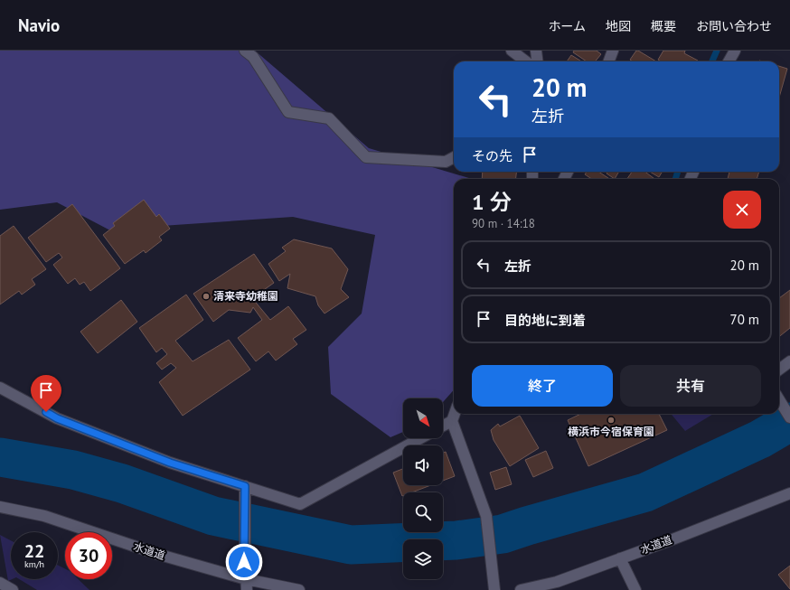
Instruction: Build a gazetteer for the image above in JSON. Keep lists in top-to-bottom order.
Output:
{
  "streets": {
    "street": ["水道道"]
  },
  "places": ["清来寺幼稚園", "横浜市今宿保育園"],
  "north": "bottom right",
  "page": {
    "header": "Navio",
    "nav": [
      "ホーム",
      "地図",
      "概要",
      "お問い合わせ"
    ],
    "turn": ["20 m", "左折"],
    "then": "その先",
    "heading": ["1 分", "90 m · 14:18"],
    "list": [
      {
        "name": "左折",
        "value": "20 m"
      },
      {
        "name": "目的地に到着",
        "value": "70 m"
      }
    ],
    "buttons": ["終了", "共有"],
    "speed": "22 km/h",
    "limit": "30"
  }
}
